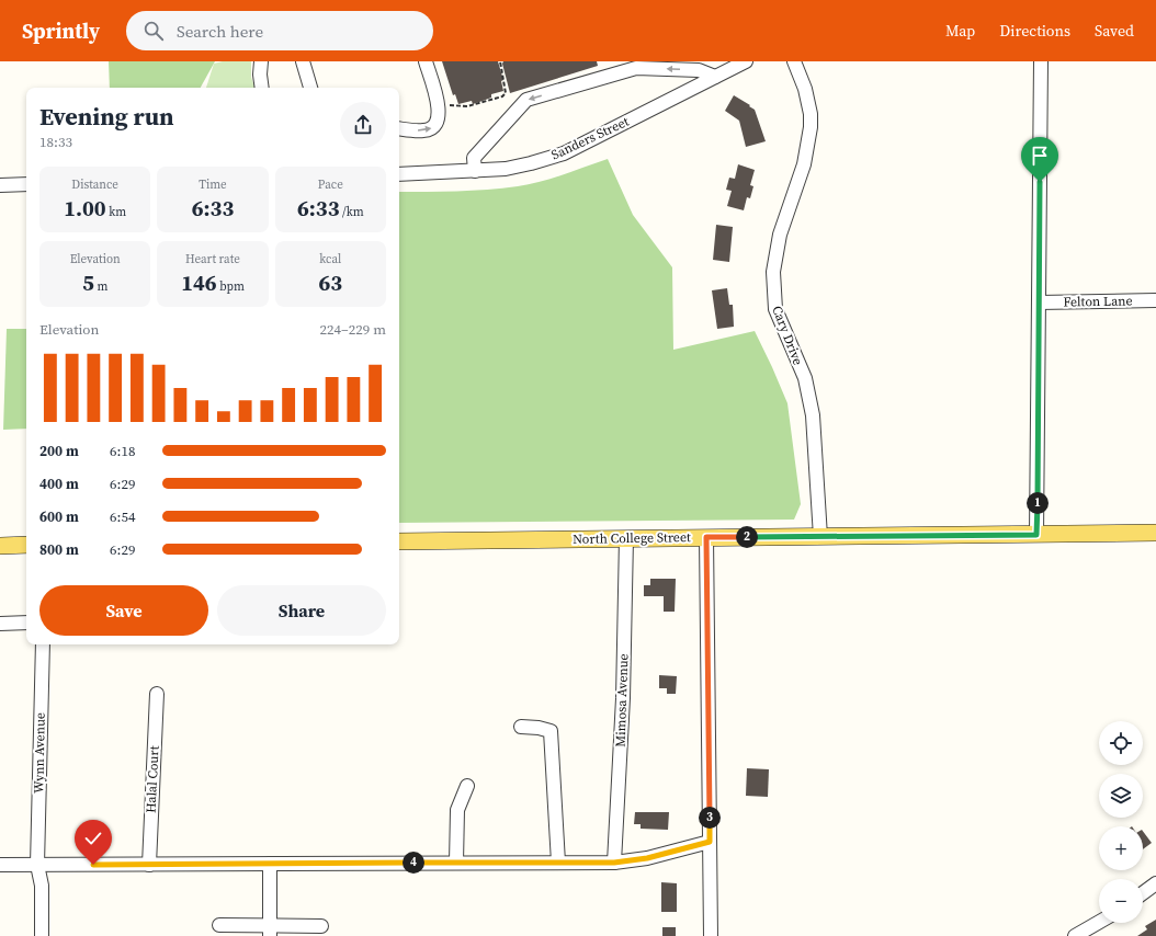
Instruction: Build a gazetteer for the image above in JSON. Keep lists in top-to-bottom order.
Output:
{
  "streets": {
    "main road": ["North College Street"],
    "street": [
      "Sanders Street",
      "Felton Lane",
      "Cary Drive",
      "Mimosa Avenue",
      "Wynn Avenue",
      "Halal Court"
    ]
  },
  "crossings": [
    ["Cary Drive", "North College Street"],
    ["North College Street", "Mimosa Avenue"]
  ],
  "page": {
    "header": "Sprintly",
    "search": "Search here",
    "nav": ["Map", "Directions", "Saved"],
    "heading": ["Evening run", "18:33"],
    "stats": [
      ["Distance", "1.00 km"],
      ["Time", "6:33"],
      ["Pace", "6:33 /km"],
      ["Elevation", "5 m"],
      ["Heart rate", "146 bpm"],
      ["kcal", "63"]
    ],
    "chart": ["Elevation", "224–229 m"],
    "list": [
      {
        "name": "200 m",
        "note": "6:18"
      },
      {
        "name": "400 m",
        "note": "6:29"
      },
      {
        "name": "600 m",
        "note": "6:54"
      },
      {
        "name": "800 m",
        "note": "6:29"
      }
    ],
    "pins": [
      "1",
      "2",
      "3",
      "4"
    ],
    "buttons": ["Save", "Share"],
    "map_buttons": ["+", "−"]
  }
}
